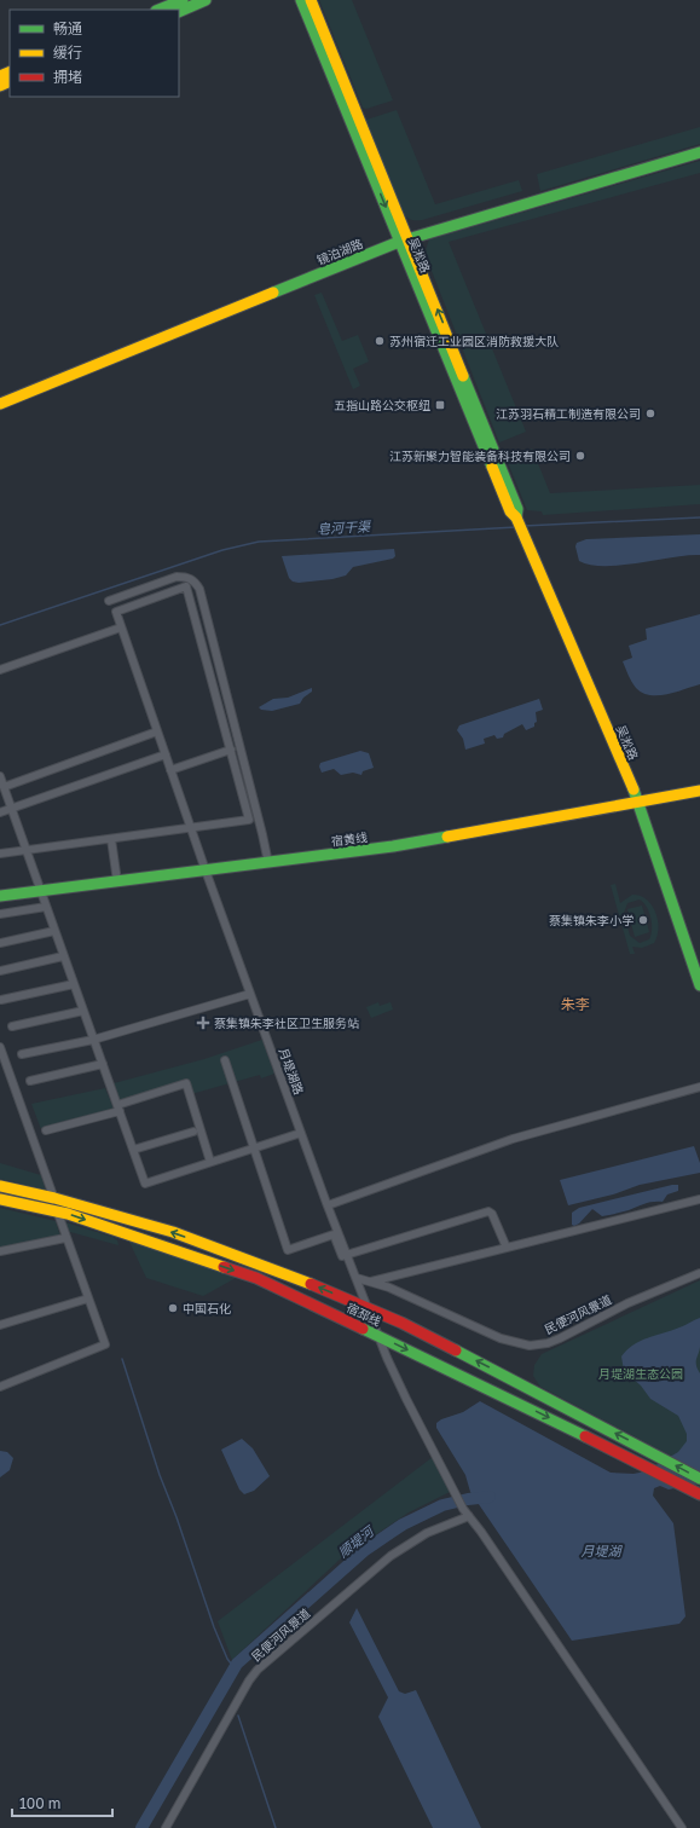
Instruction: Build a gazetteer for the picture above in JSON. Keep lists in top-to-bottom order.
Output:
{
  "streets": {
    "main road": [
      "镜泊湖路",
      "吴淞路",
      "宿黄线",
      "宿邳线"
    ],
    "street": ["月堤湖路", "民便河风景道"]
  },
  "crossings": [
    ["镜泊湖路", "吴淞路"],
    ["吴淞路", "宿黄线"],
    ["宿黄线", "月堤湖路"],
    ["月堤湖路", "宿邳线"],
    ["月堤湖路", "民便河风景道"]
  ],
  "districts": ["朱李"],
  "water": ["皂河干渠", "顺堤河", "月堤湖"],
  "parks": ["月堤湖生态公园"],
  "places": {
    "other": [
      "苏州宿迁工业园区消防救援大队",
      "江苏羽石精工制造有限公司",
      "江苏新聚力智能装备科技有限公司",
      "蔡集镇朱李小学",
      "中国石化"
    ],
    "transit": ["五指山路公交枢纽"],
    "health": ["蔡集镇朱李社区卫生服务站"]
  },
  "legend": ["畅通", "缓行", "拥堵"],
  "scale_bar": "100 m"
}
